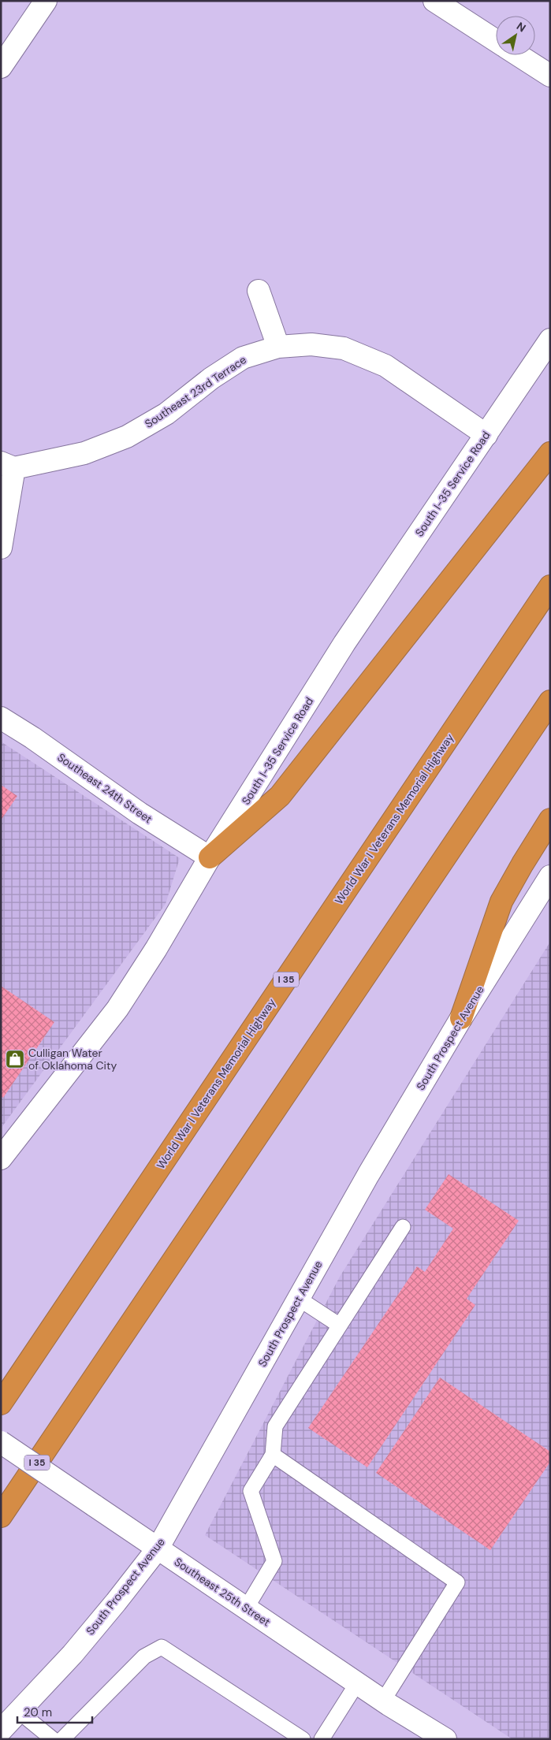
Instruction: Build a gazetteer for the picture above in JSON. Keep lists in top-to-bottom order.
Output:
{
  "streets": {
    "highway": ["World War I Veterans Memorial Highway", "I 35"],
    "main road": [
      "Southeast 23rd Terrace",
      "South I-35 Service Road",
      "Southeast 24th Street",
      "South Prospect Avenue",
      "Southeast 25th Street"
    ]
  },
  "crossings": [
    ["Southeast 23rd Terrace", "South I-35 Service Road"],
    ["South I-35 Service Road", "Southeast 24th Street"],
    ["South Prospect Avenue", "Southeast 25th Street"]
  ],
  "places": {
    "shop": ["Culligan Water of Oklahoma City"]
  },
  "scale_bar": "20 m",
  "north": "top right"
}
